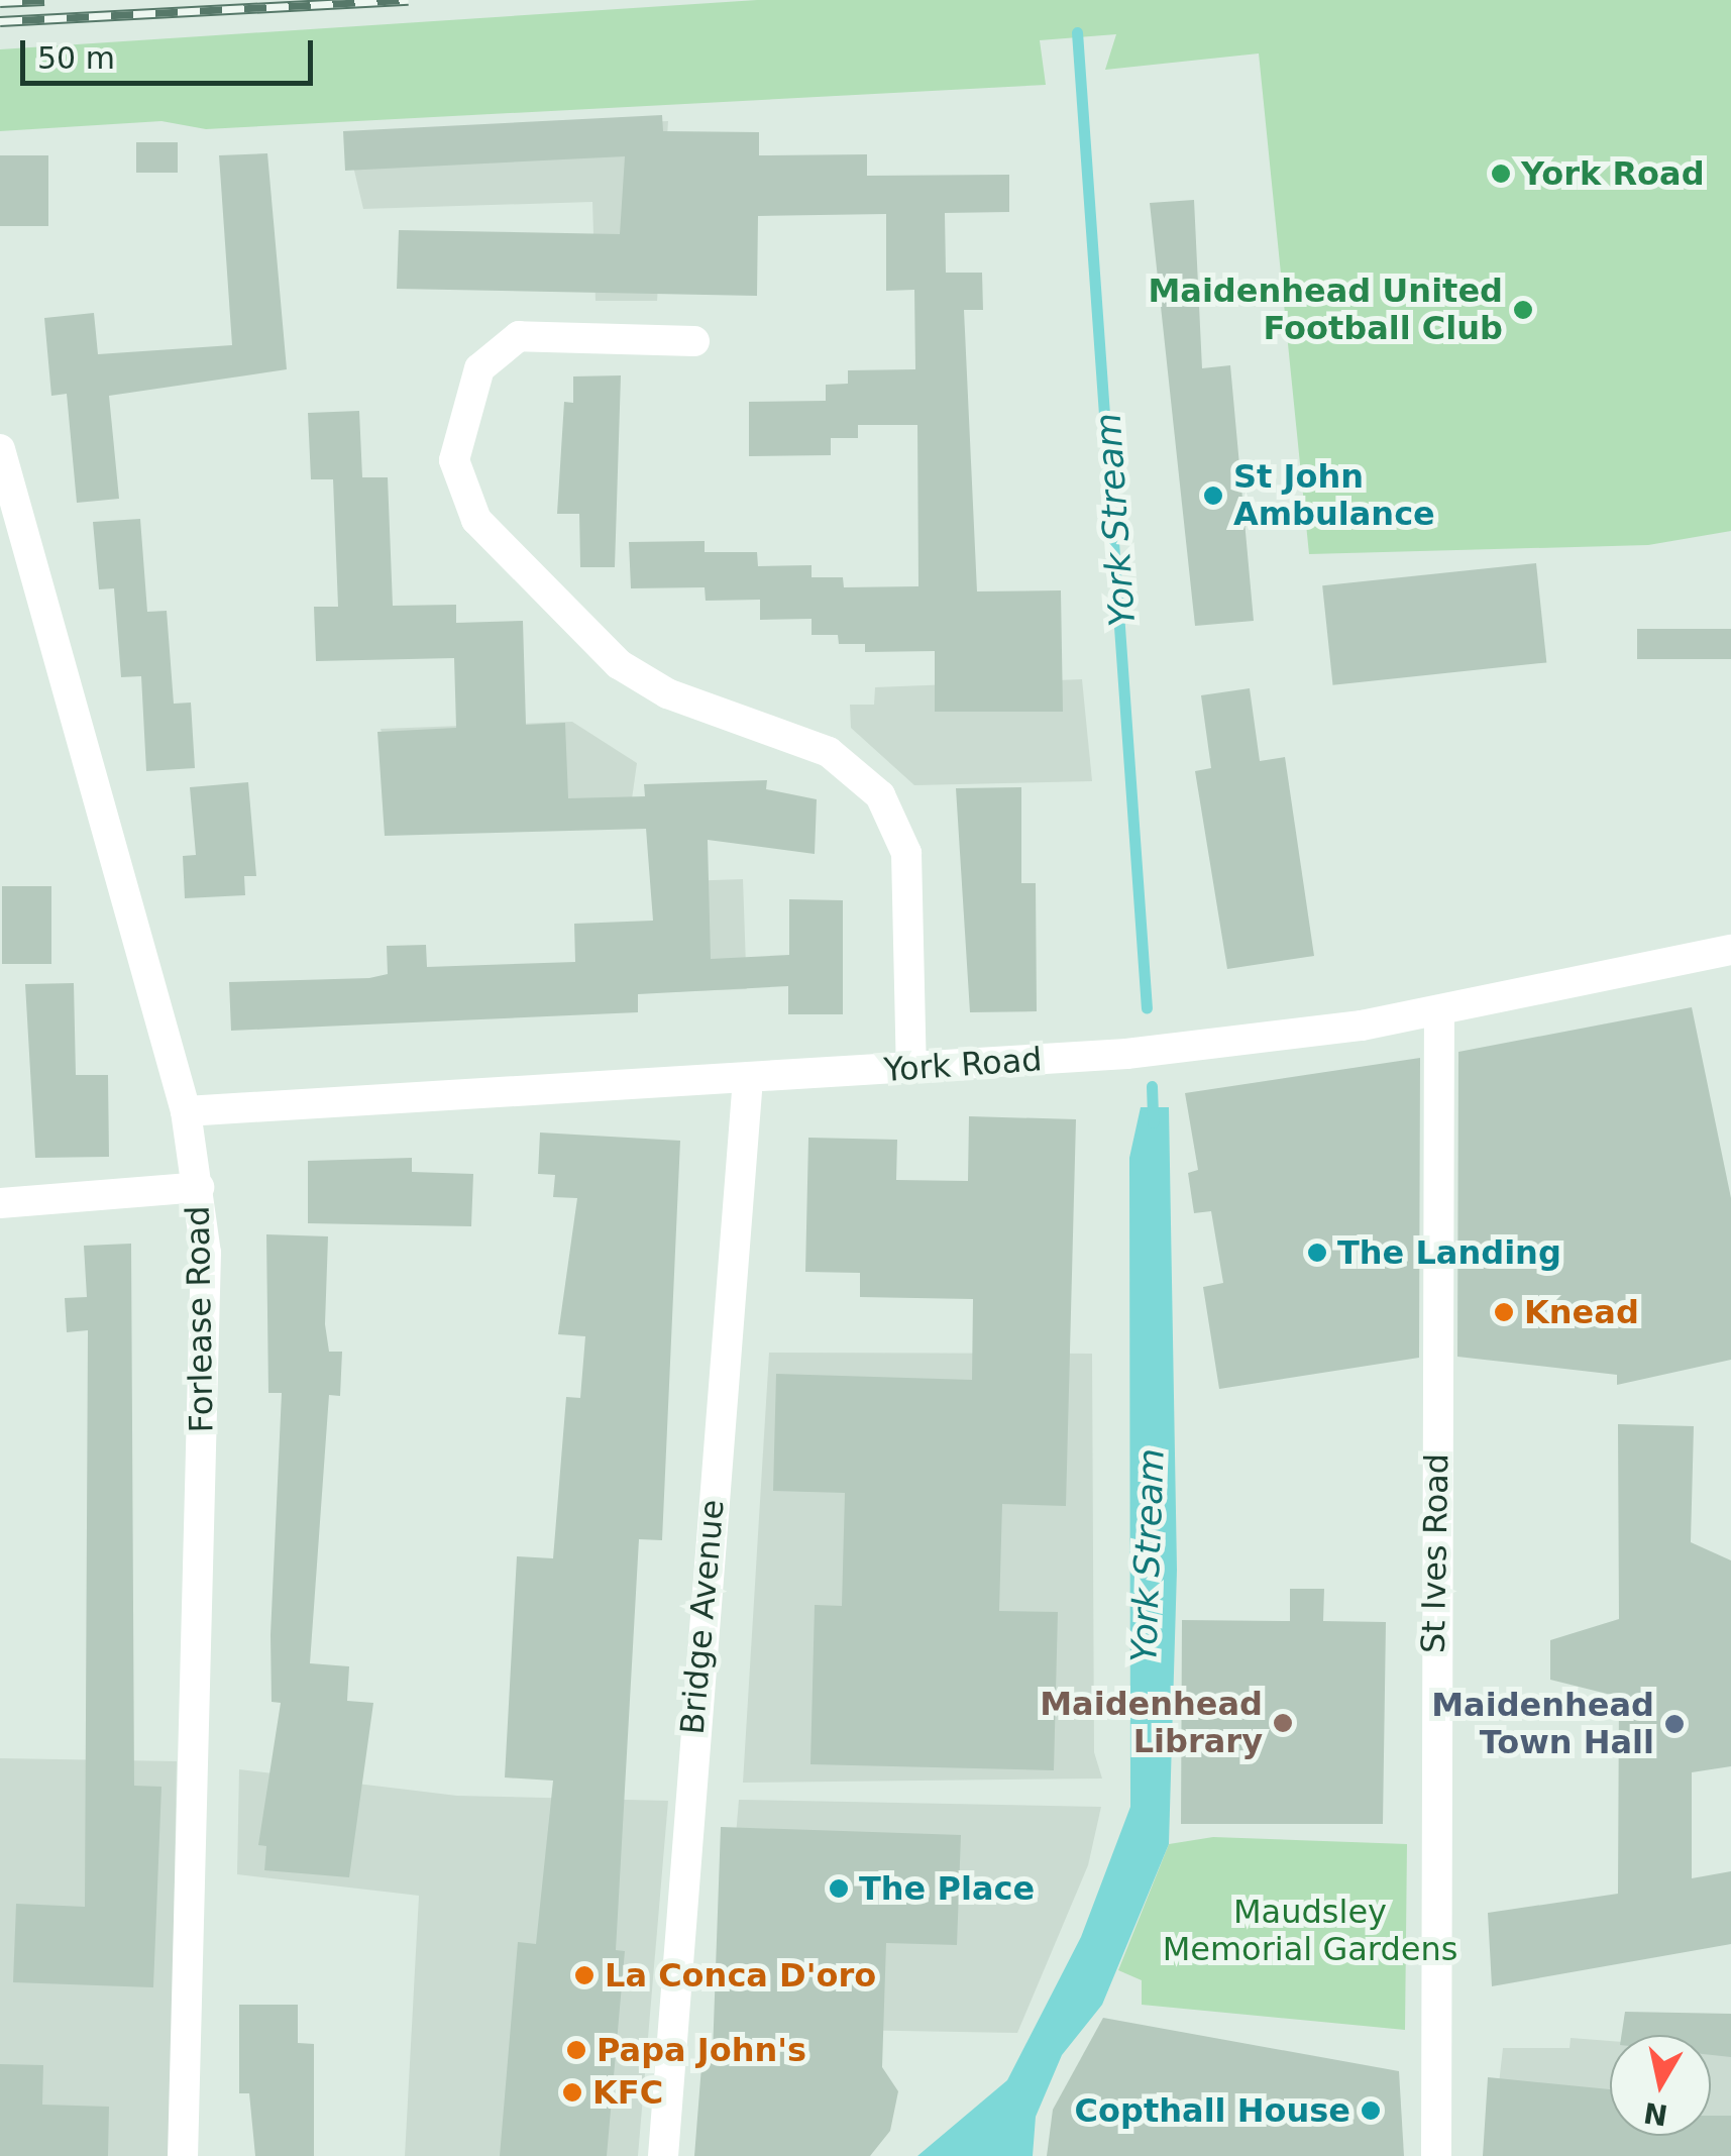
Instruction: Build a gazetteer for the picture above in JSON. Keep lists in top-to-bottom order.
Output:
{
  "streets": {
    "street": [
      "York Road",
      "Forlease Road",
      "St Ives Road",
      "Bridge Avenue"
    ]
  },
  "crossings": [
    ["York Road", "Forlease Road"],
    ["York Road", "St Ives Road"],
    ["York Road", "Bridge Avenue"]
  ],
  "water": ["York Stream"],
  "parks": ["Maudsley Memorial Gardens"],
  "places": [
    "York Road",
    "Maidenhead United Football Club",
    "St John Ambulance",
    "The Landing",
    "Knead",
    "Maidenhead Library",
    "Maidenhead Town Hall",
    "The Place",
    "La Conca D'oro",
    "Papa John's",
    "KFC",
    "Copthall House"
  ],
  "scale_bar": "50 m",
  "north": "bottom"
}
